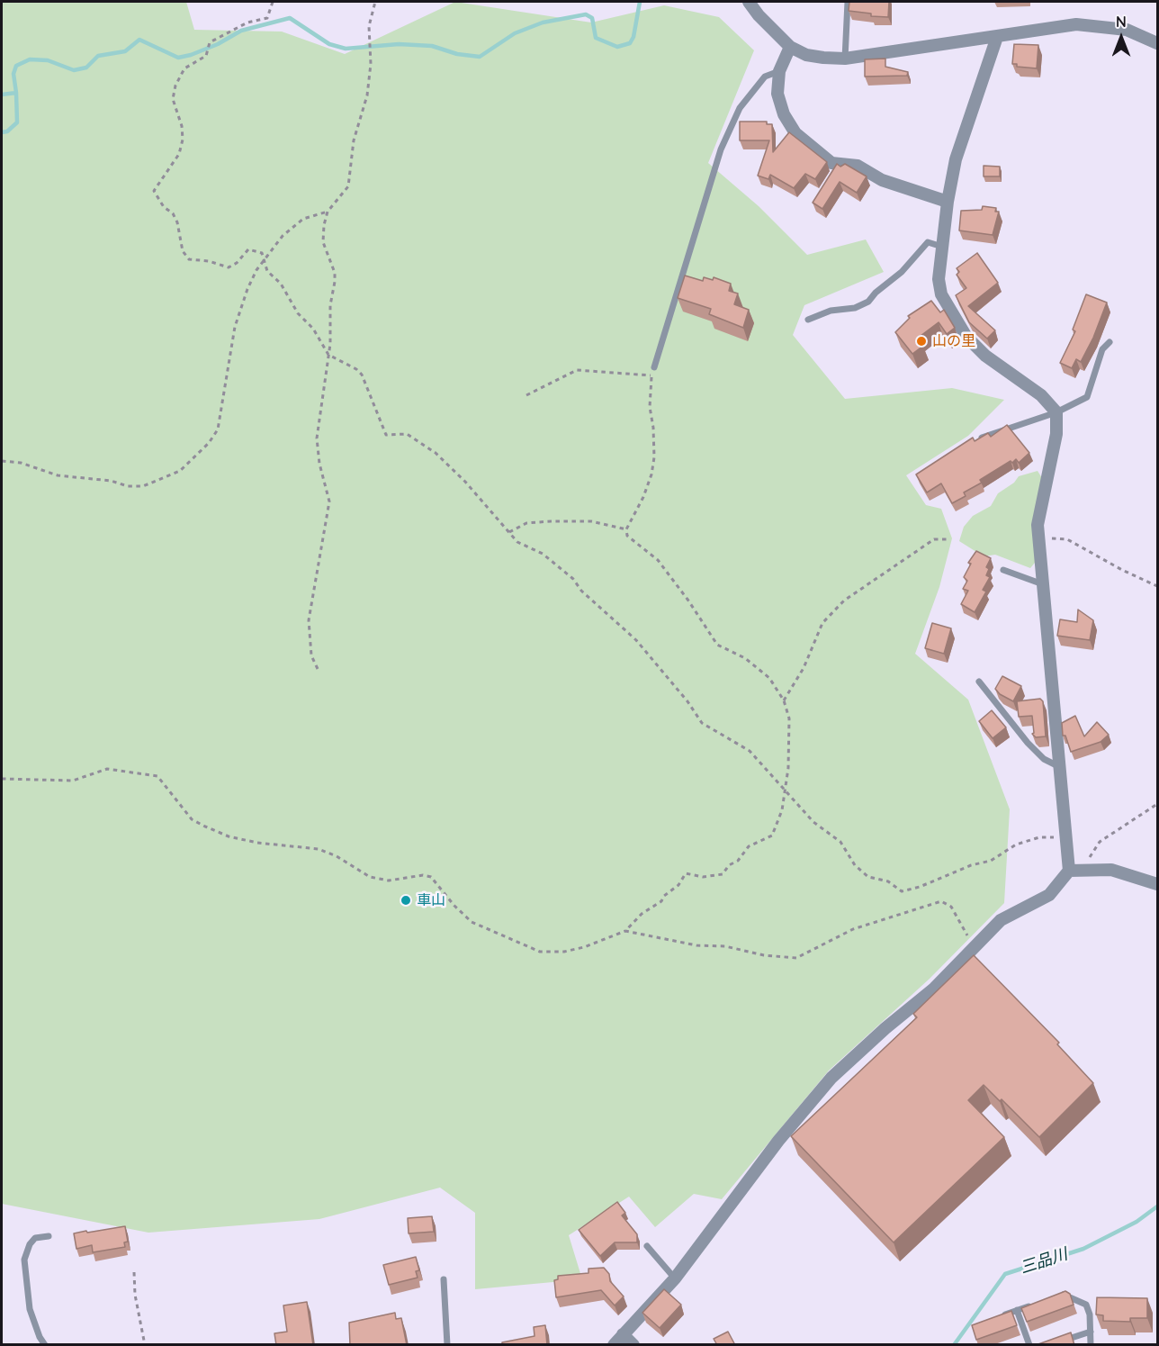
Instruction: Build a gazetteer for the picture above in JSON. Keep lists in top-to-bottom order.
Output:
{
  "water": ["三品川"],
  "places": ["山の里", "車山"],
  "north": "top"
}
